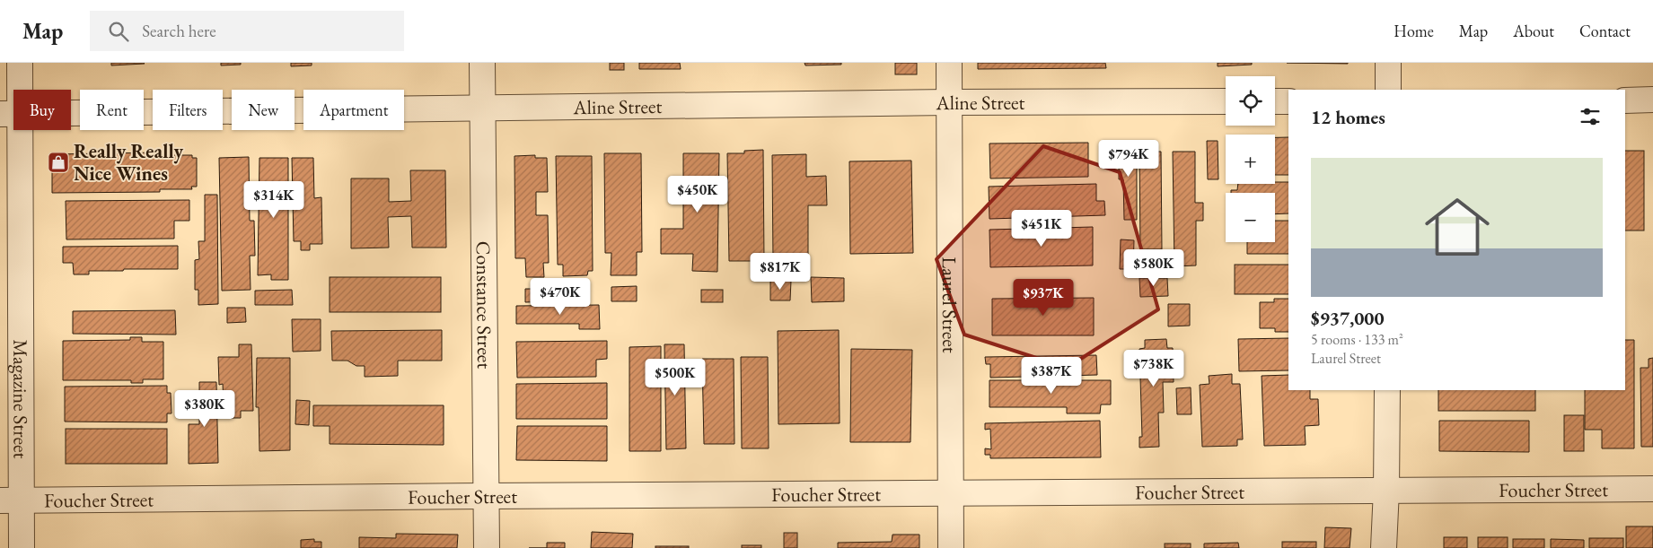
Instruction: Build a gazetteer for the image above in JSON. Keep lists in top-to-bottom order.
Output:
{
  "streets": {
    "street": [
      "Aline Street",
      "Constance Street",
      "Laurel Street",
      "Magazine Street",
      "Foucher Street"
    ]
  },
  "crossings": [
    ["Aline Street", "Constance Street"],
    ["Aline Street", "Laurel Street"],
    ["Aline Street", "Magazine Street"],
    ["Constance Street", "Foucher Street"],
    ["Laurel Street", "Foucher Street"],
    ["Magazine Street", "Foucher Street"]
  ],
  "places": {
    "shop": ["Really Really Nice Wines"]
  },
  "page": {
    "header": "Map",
    "search": "Search here",
    "nav": [
      "Home",
      "Map",
      "About",
      "Contact"
    ],
    "map_buttons": ["+", "−"],
    "chip": [
      "Buy",
      "Rent",
      "Filters",
      "New",
      "Apartment"
    ],
    "heading": "12 homes",
    "price": [
      "$794K",
      "$450K",
      "$314K",
      "$451K",
      "$580K",
      "$817K",
      "$470K",
      "$937K",
      "$738K",
      "$387K",
      "$500K",
      "$380K"
    ],
    "list": [
      {
        "name": "$937,000",
        "note": "5 rooms · 133 m² · Laurel Street"
      }
    ]
  }
}
